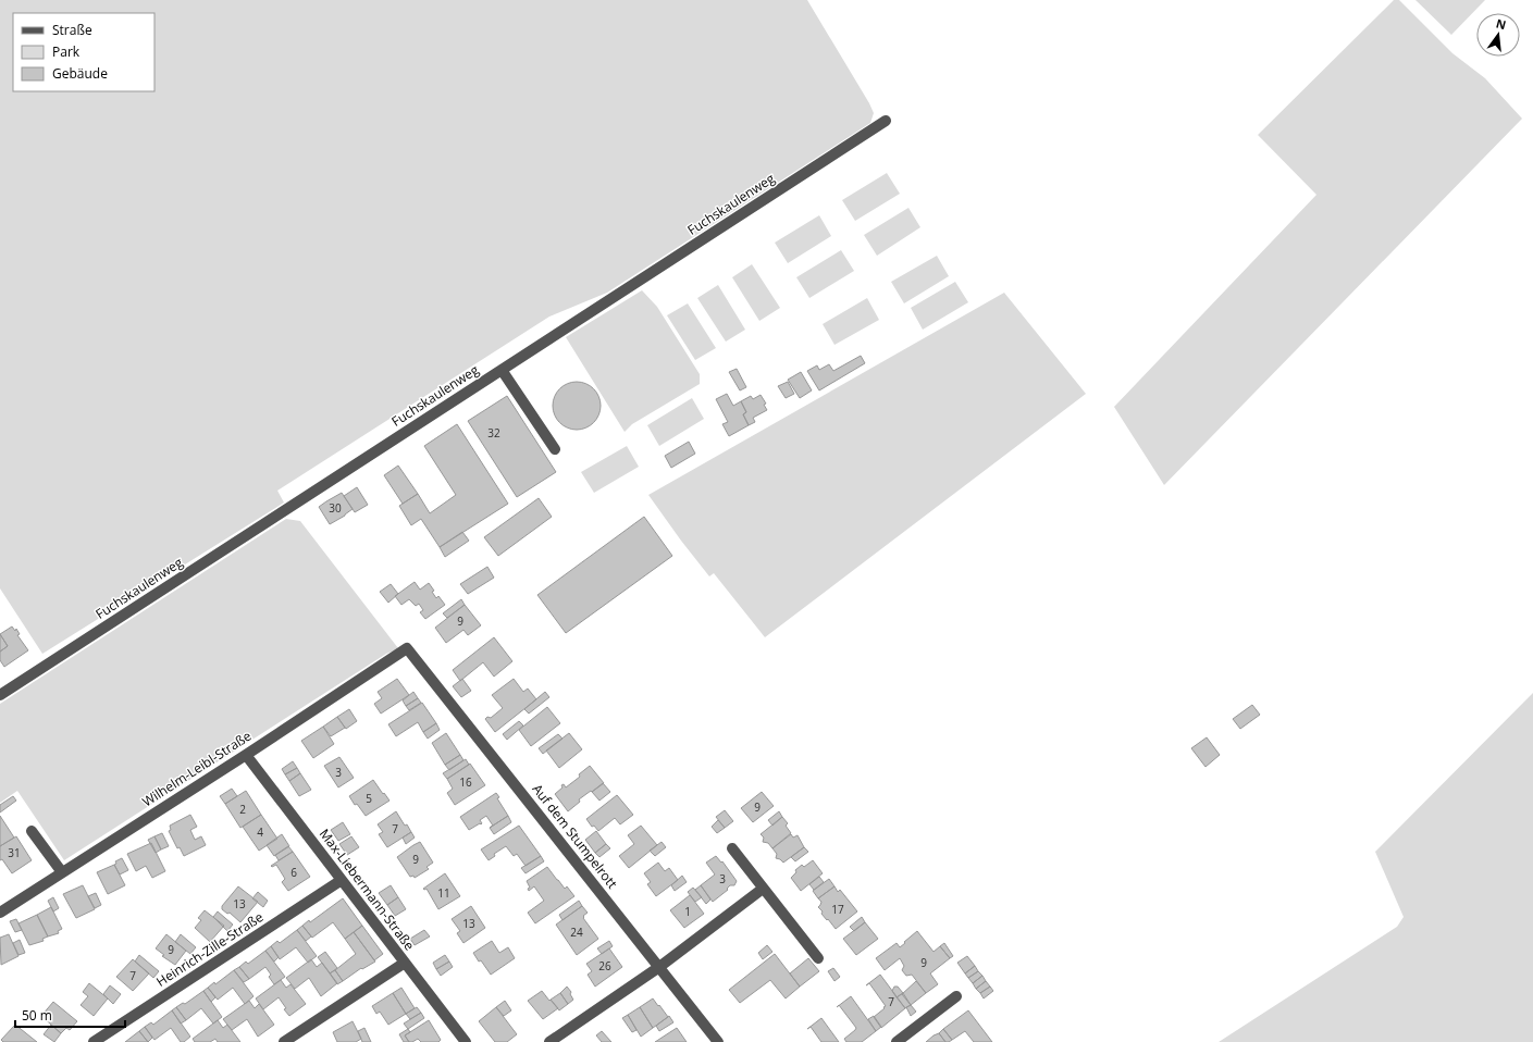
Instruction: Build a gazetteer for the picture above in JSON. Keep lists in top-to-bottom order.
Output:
{
  "streets": {
    "street": [
      "Fuchskaulenweg",
      "Wilhelm-Leibl-Straße",
      "Auf dem Stumpelrott",
      "Max-Liebermann-Straße",
      "Heinrich-Zille-Straße"
    ]
  },
  "crossings": [
    ["Wilhelm-Leibl-Straße", "Auf dem Stumpelrott"],
    ["Wilhelm-Leibl-Straße", "Max-Liebermann-Straße"],
    ["Max-Liebermann-Straße", "Heinrich-Zille-Straße"]
  ],
  "house_numbers": [
    "32",
    "30",
    "9",
    "3",
    "16",
    "5",
    "9",
    "2",
    "7",
    "4",
    "31",
    "9",
    "6",
    "3",
    "11",
    "13",
    "17",
    "1",
    "13",
    "24",
    "9",
    "9",
    "26",
    "7",
    "7"
  ],
  "legend": ["Straße", "Park", "Gebäude"],
  "scale_bar": "50 m",
  "north": "top"
}
